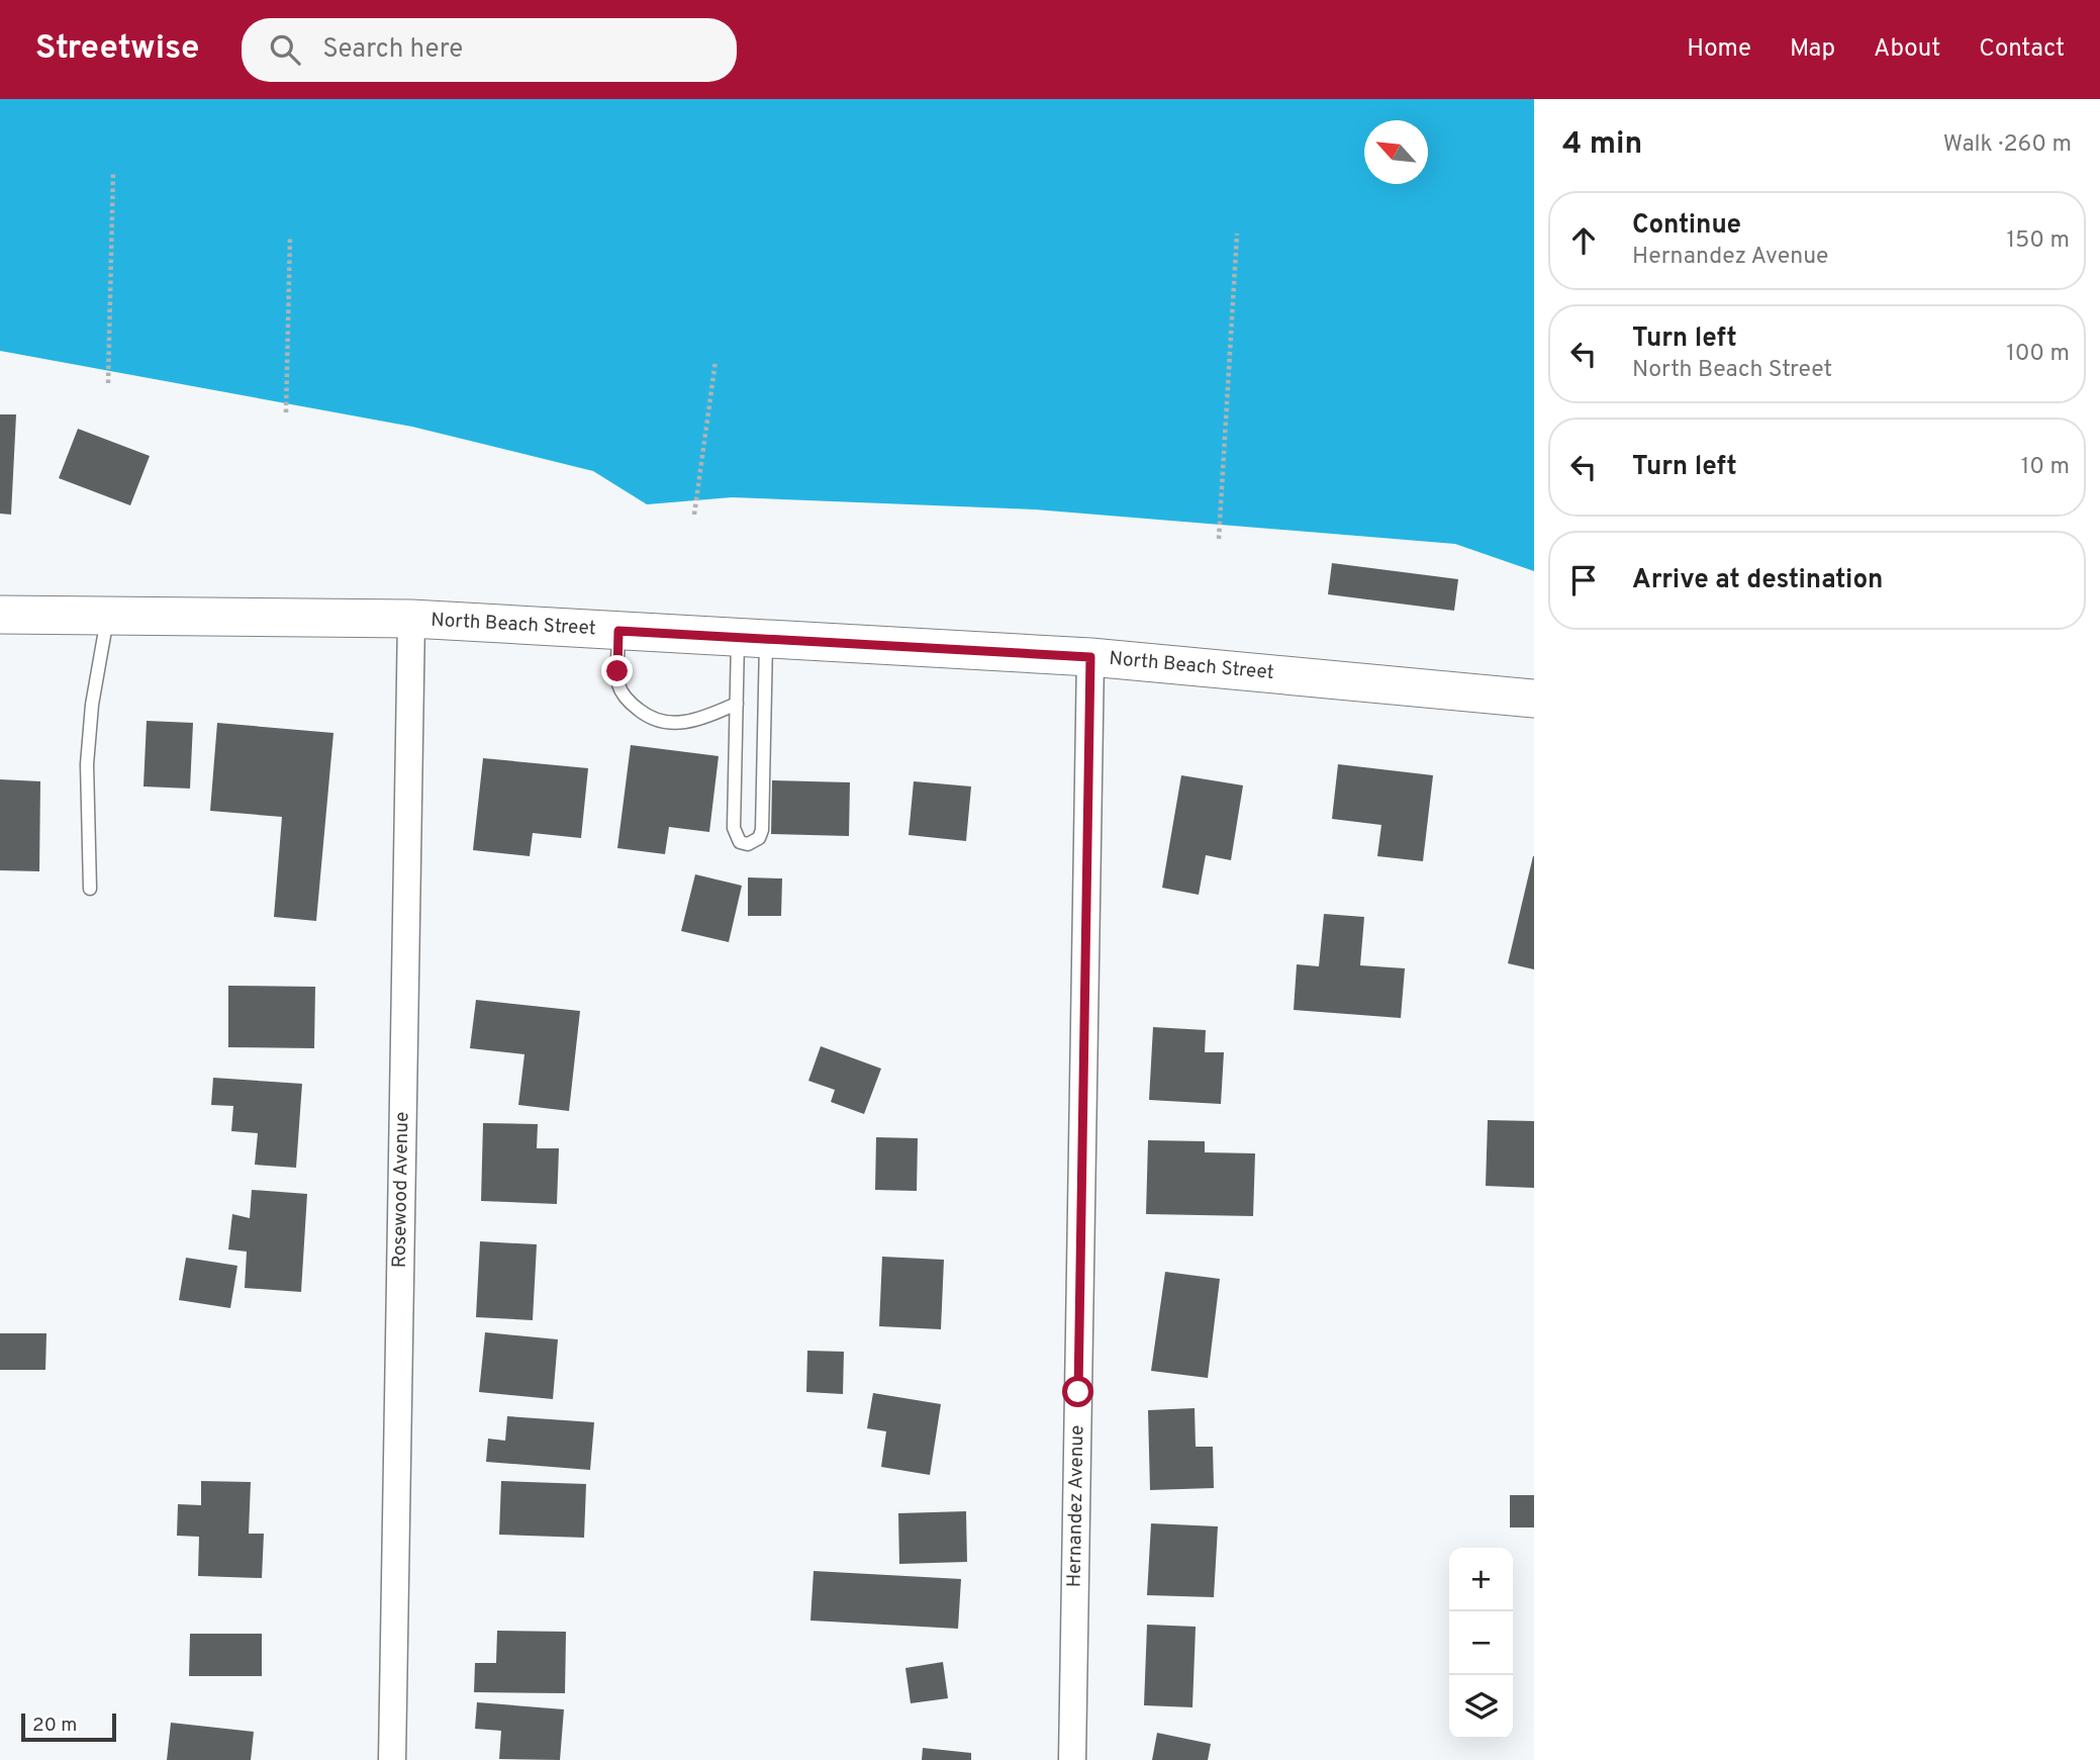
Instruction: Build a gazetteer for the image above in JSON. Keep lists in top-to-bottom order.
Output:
{
  "streets": {
    "street": ["North Beach Street", "Rosewood Avenue", "Hernandez Avenue"]
  },
  "crossings": [
    ["North Beach Street", "Rosewood Avenue"],
    ["North Beach Street", "Hernandez Avenue"]
  ],
  "scale_bar": "20 m",
  "north": "top left",
  "page": {
    "header": "Streetwise",
    "search": "Search here",
    "nav": [
      "Home",
      "Map",
      "About",
      "Contact"
    ],
    "heading": ["4 min", "Walk · 260 m"],
    "list": [
      ["Continue", "Hernandez Avenue", "150 m"],
      ["Turn left", "North Beach Street", "100 m"],
      ["Turn left", "10 m"],
      "Arrive at destination"
    ],
    "map_buttons": ["+", "−"],
    "scale": "20 m"
  }
}
